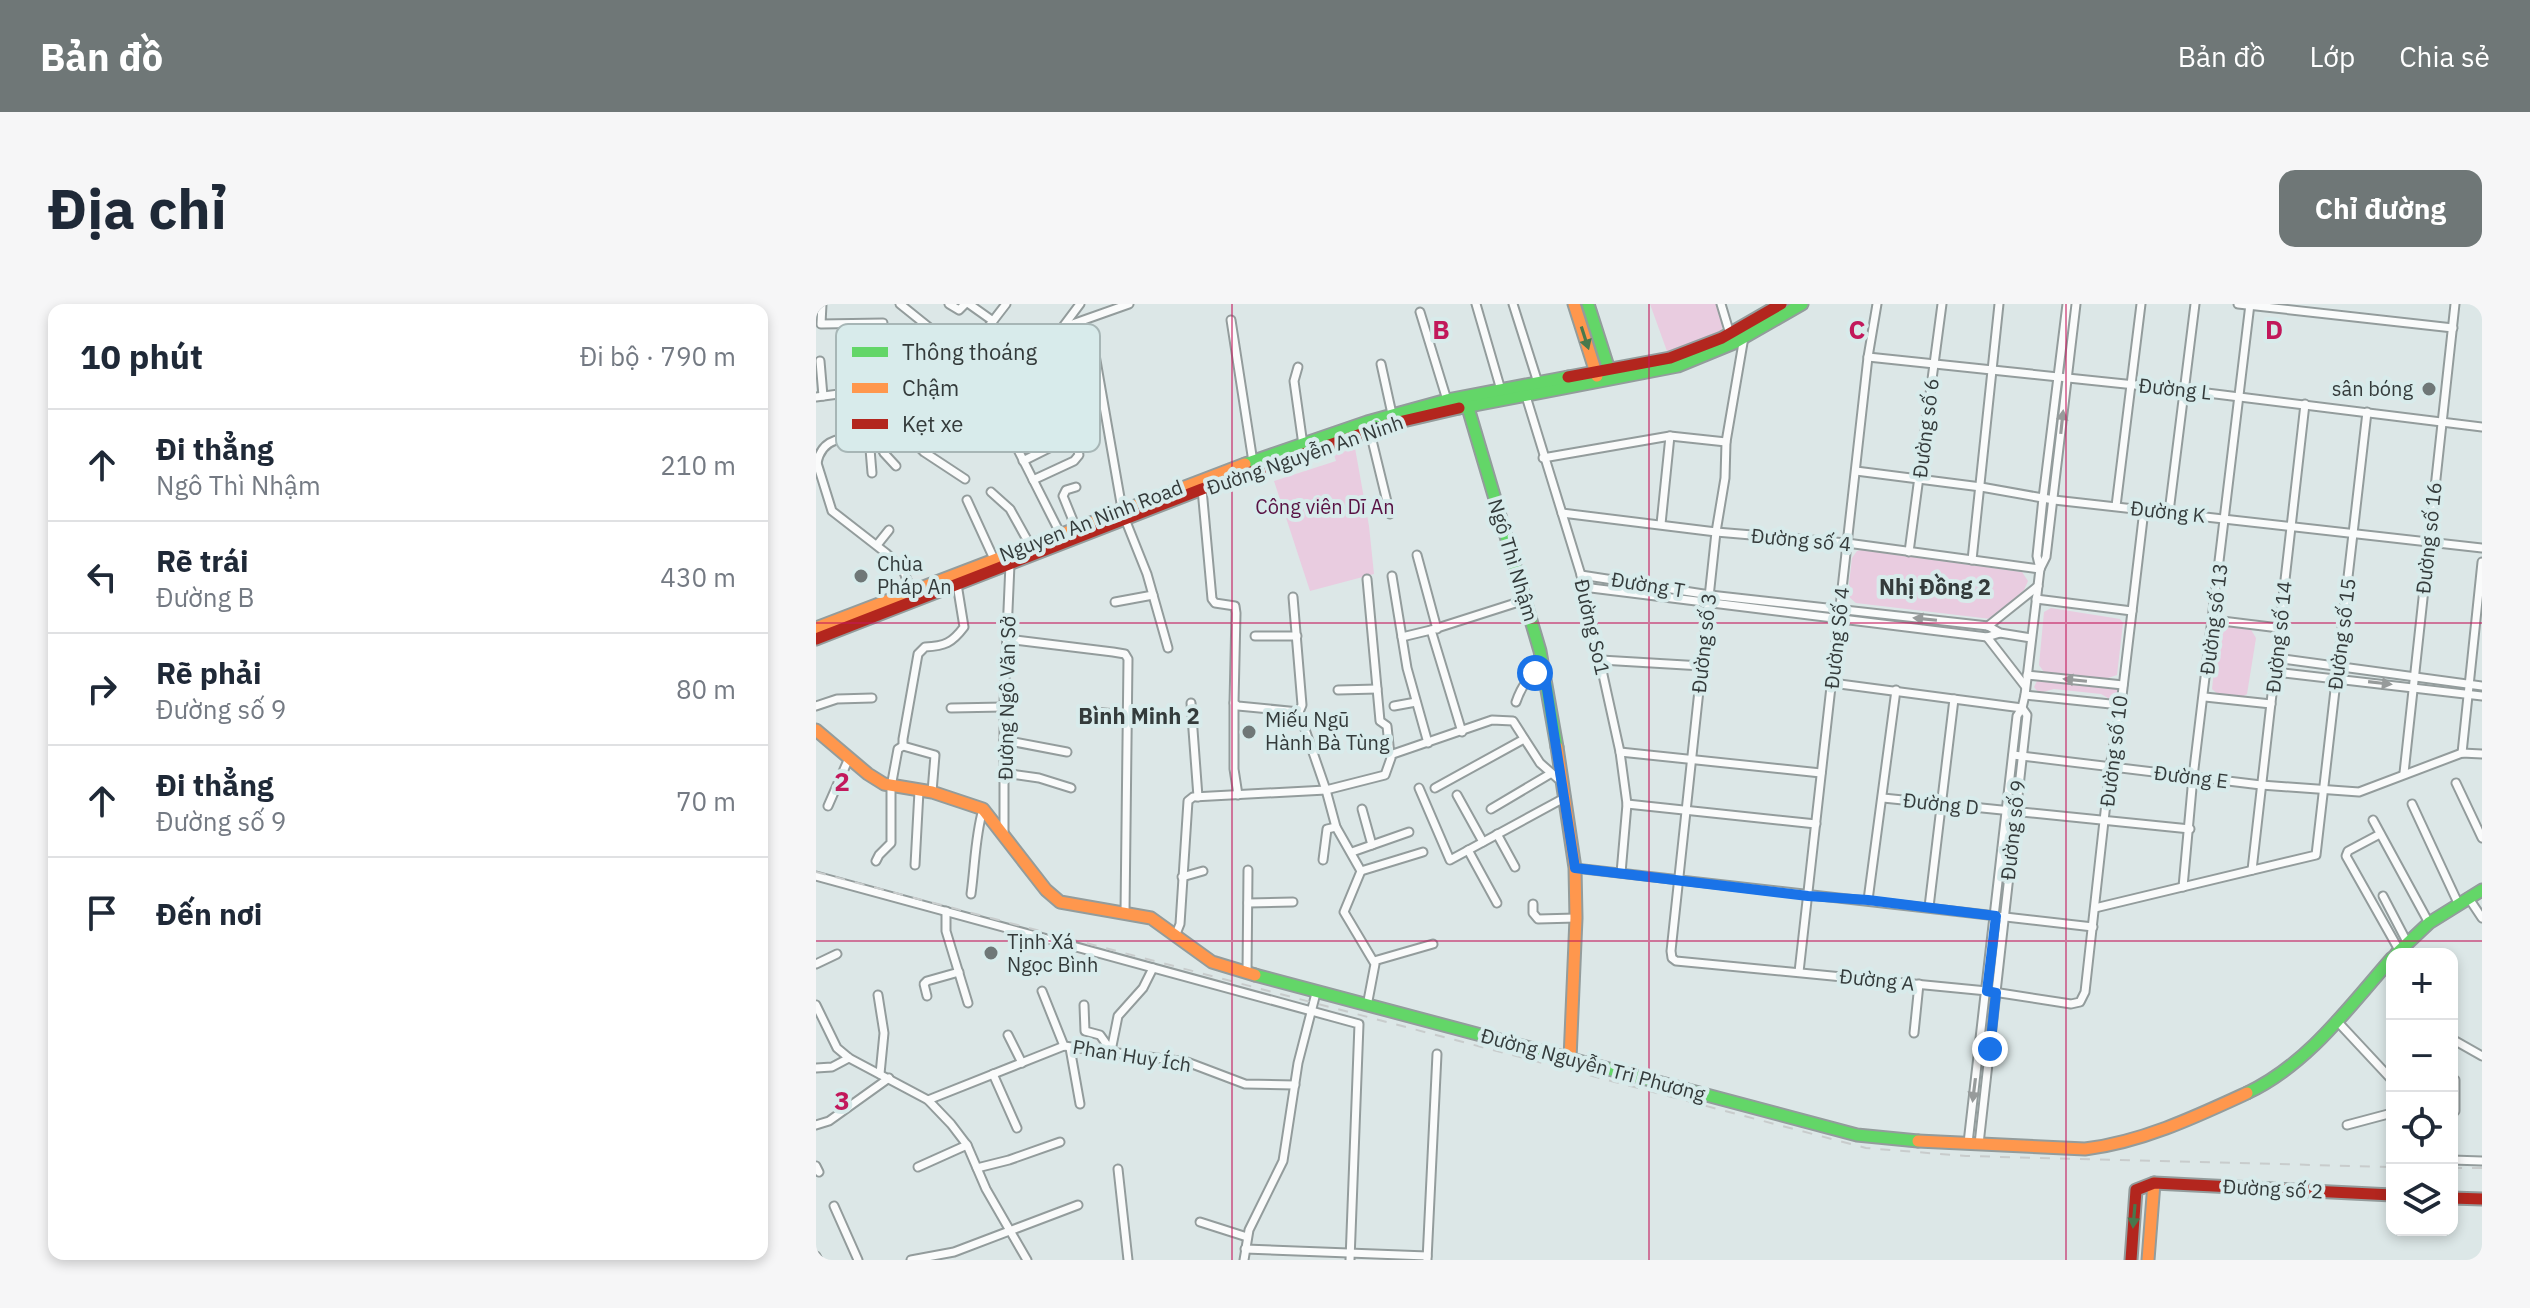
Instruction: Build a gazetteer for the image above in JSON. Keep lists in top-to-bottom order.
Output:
{
  "streets": {
    "main road": [
      "Đường Nguyễn An Ninh",
      "Nguyen An Ninh Road",
      "Ngô Thì Nhậm",
      "Đường Nguyễn Tri Phương",
      "Đường số 2"
    ],
    "street": [
      "Đường L",
      "Đường số 6",
      "Đường K",
      "Đường số 16",
      "Đường số 4",
      "Đường T",
      "Đường số 13",
      "Đường So1",
      "Đường số 15",
      "Đường số 14",
      "Đường Số 4",
      "Đường số 3",
      "Đường Ngô Văn Sở",
      "Đường số 10",
      "Đường E",
      "Đường D",
      "Đường số 9",
      "Đường A",
      "Phan Huy Ích"
    ]
  },
  "crossings": [
    ["Đường L", "Đường số 6"],
    ["Đường L", "Đường số 16"],
    ["Đường L", "Đường số 13"],
    ["Đường L", "Đường số 15"],
    ["Đường L", "Đường số 14"],
    ["Đường L", "Đường Số 4"],
    ["Đường L", "Đường số 9"],
    ["Đường số 6", "Đường K"],
    ["Đường số 6", "Đường số 4"],
    ["Đường Nguyễn An Ninh", "Nguyen An Ninh Road"],
    ["Đường Nguyễn An Ninh", "Ngô Thì Nhậm"],
    ["Đường Nguyễn An Ninh", "Đường So1"],
    ["Đường Nguyễn An Ninh", "Đường Ngô Văn Sở"],
    ["Đường K", "Đường số 16"],
    ["Đường K", "Đường số 13"],
    ["Đường K", "Đường số 15"],
    ["Đường K", "Đường số 14"],
    ["Đường K", "Đường Số 4"],
    ["Đường K", "Đường số 10"],
    ["Đường K", "Đường số 9"],
    ["Nguyen An Ninh Road", "Ngô Thì Nhậm"],
    ["Nguyen An Ninh Road", "Đường So1"],
    ["Đường số 16", "Đường E"],
    ["Đường số 4", "Đường So1"],
    ["Đường số 4", "Đường Số 4"],
    ["Đường số 4", "Đường số 3"],
    ["Đường số 4", "Đường số 9"],
    ["Ngô Thì Nhậm", "Đường Nguyễn Tri Phương"],
    ["Đường T", "Đường So1"],
    ["Đường T", "Đường Số 4"],
    ["Đường T", "Đường số 3"],
    ["Đường T", "Đường số 9"],
    ["Đường số 13", "Đường E"],
    ["Đường số 13", "Đường D"],
    ["Đường số 15", "Đường số 14"],
    ["Đường số 15", "Đường E"],
    ["Đường số 14", "Đường E"],
    ["Đường Số 4", "Đường A"],
    ["Đường số 3", "Đường A"],
    ["Đường Ngô Văn Sở", "Đường Nguyễn Tri Phương"],
    ["Đường số 10", "Đường E"],
    ["Đường số 10", "Đường D"],
    ["Đường số 10", "Đường A"],
    ["Đường E", "Đường số 9"],
    ["Đường D", "Đường số 9"],
    ["Đường số 9", "Đường A"],
    ["Đường số 9", "Đường Nguyễn Tri Phương"]
  ],
  "districts": ["Nhị Đồng 2", "Bình Minh 2"],
  "parks": ["Công viên Dĩ An"],
  "places": [
    "sân bóng",
    "Chùa Pháp An",
    "Miếu Ngũ Hành Bà Tùng",
    "Tịnh Xá Ngọc Bình"
  ],
  "legend": ["Thông thoáng", "Chậm", "Kẹt xe"],
  "page": {
    "header": "Bản đồ",
    "nav": ["Bản đồ", "Lớp", "Chia sẻ"],
    "buttons": "Chỉ đường",
    "title": "Địa chỉ",
    "heading": ["10 phút", "Đi bộ · 790 m"],
    "list": [
      ["Đi thẳng", "Ngô Thì Nhậm", "210 m"],
      ["Rẽ trái", "Đường B", "430 m"],
      ["Rẽ phải", "Đường số 9", "80 m"],
      ["Đi thẳng", "Đường số 9", "70 m"],
      "Đến nơi"
    ],
    "map_buttons": ["+", "−"]
  },
  "grid": {
    "columns": ["B", "C", "D"],
    "rows": ["2", "3"]
  }
}
